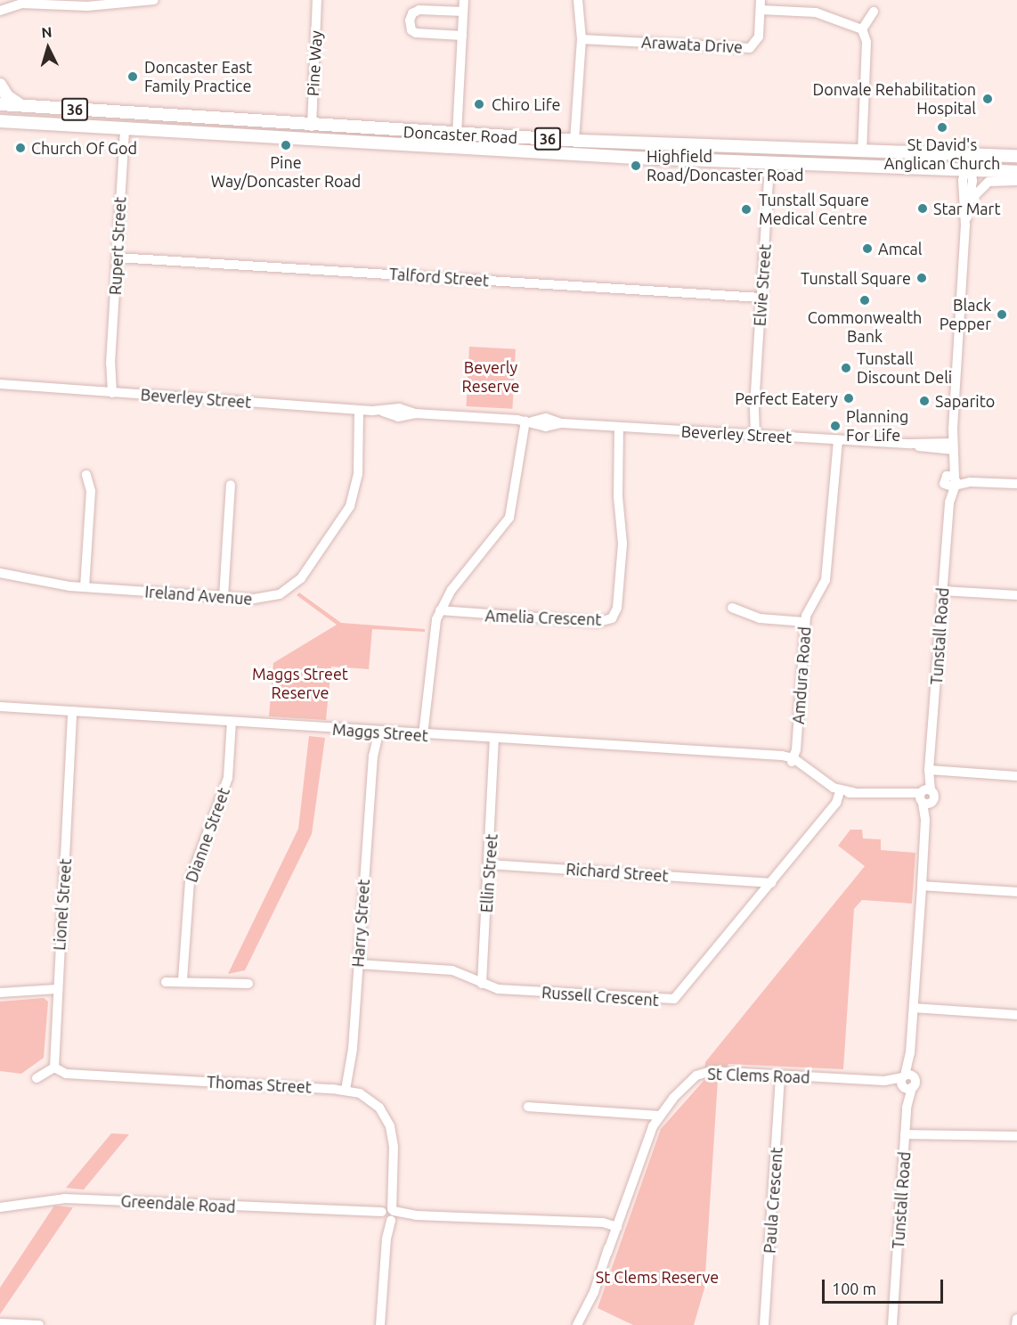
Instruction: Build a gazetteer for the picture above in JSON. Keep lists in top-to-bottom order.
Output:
{
  "streets": {
    "main road": ["36", "Doncaster Road"],
    "street": [
      "Arawata Drive",
      "Pine Way",
      "Rupert Street",
      "Talford Street",
      "Elvie Street",
      "Beverley Street",
      "Ireland Avenue",
      "Amelia Crescent",
      "Tunstall Road",
      "Amdura Road",
      "Maggs Street",
      "Dianne Street",
      "Richard Street",
      "Ellin Street",
      "Lionel Street",
      "Harry Street",
      "Russell Crescent",
      "St Clems Road",
      "Thomas Street",
      "Paula Crescent",
      "Greendale Road"
    ]
  },
  "crossings": [
    ["Pine Way", "Doncaster Road"],
    ["Doncaster Road", "Rupert Street"],
    ["Doncaster Road", "Elvie Street"],
    ["Doncaster Road", "Tunstall Road"],
    ["Rupert Street", "Talford Street"],
    ["Rupert Street", "Beverley Street"],
    ["Talford Street", "Elvie Street"],
    ["Elvie Street", "Beverley Street"],
    ["Beverley Street", "Ireland Avenue"],
    ["Beverley Street", "Amelia Crescent"],
    ["Beverley Street", "Tunstall Road"],
    ["Beverley Street", "Amdura Road"],
    ["Tunstall Road", "St Clems Road"],
    ["Amdura Road", "Maggs Street"],
    ["Maggs Street", "Dianne Street"],
    ["Maggs Street", "Ellin Street"],
    ["Maggs Street", "Lionel Street"],
    ["Maggs Street", "Harry Street"],
    ["Richard Street", "Ellin Street"],
    ["Richard Street", "Russell Crescent"],
    ["Ellin Street", "Russell Crescent"],
    ["Lionel Street", "Thomas Street"],
    ["Harry Street", "Russell Crescent"],
    ["Harry Street", "Thomas Street"],
    ["St Clems Road", "Paula Crescent"],
    ["St Clems Road", "Greendale Road"],
    ["Thomas Street", "Greendale Road"]
  ],
  "parks": ["Beverly Reserve", "Maggs Street Reserve", "St Clems Reserve"],
  "places": [
    "Doncaster East Family Practice",
    "Donvale Rehabilitation Hospital",
    "Chiro Life",
    "St David's Anglican Church",
    "Pine Way/Doncaster Road",
    "Church Of God",
    "Highfield Road/Doncaster Road",
    "Star Mart",
    "Tunstall Square Medical Centre",
    "Amcal",
    "Tunstall Square",
    "Commonwealth Bank",
    "Black Pepper",
    "Tunstall Discount Deli",
    "Perfect Eatery",
    "Saparito",
    "Planning For Life"
  ],
  "scale_bar": "100 m",
  "north": "top"
}
